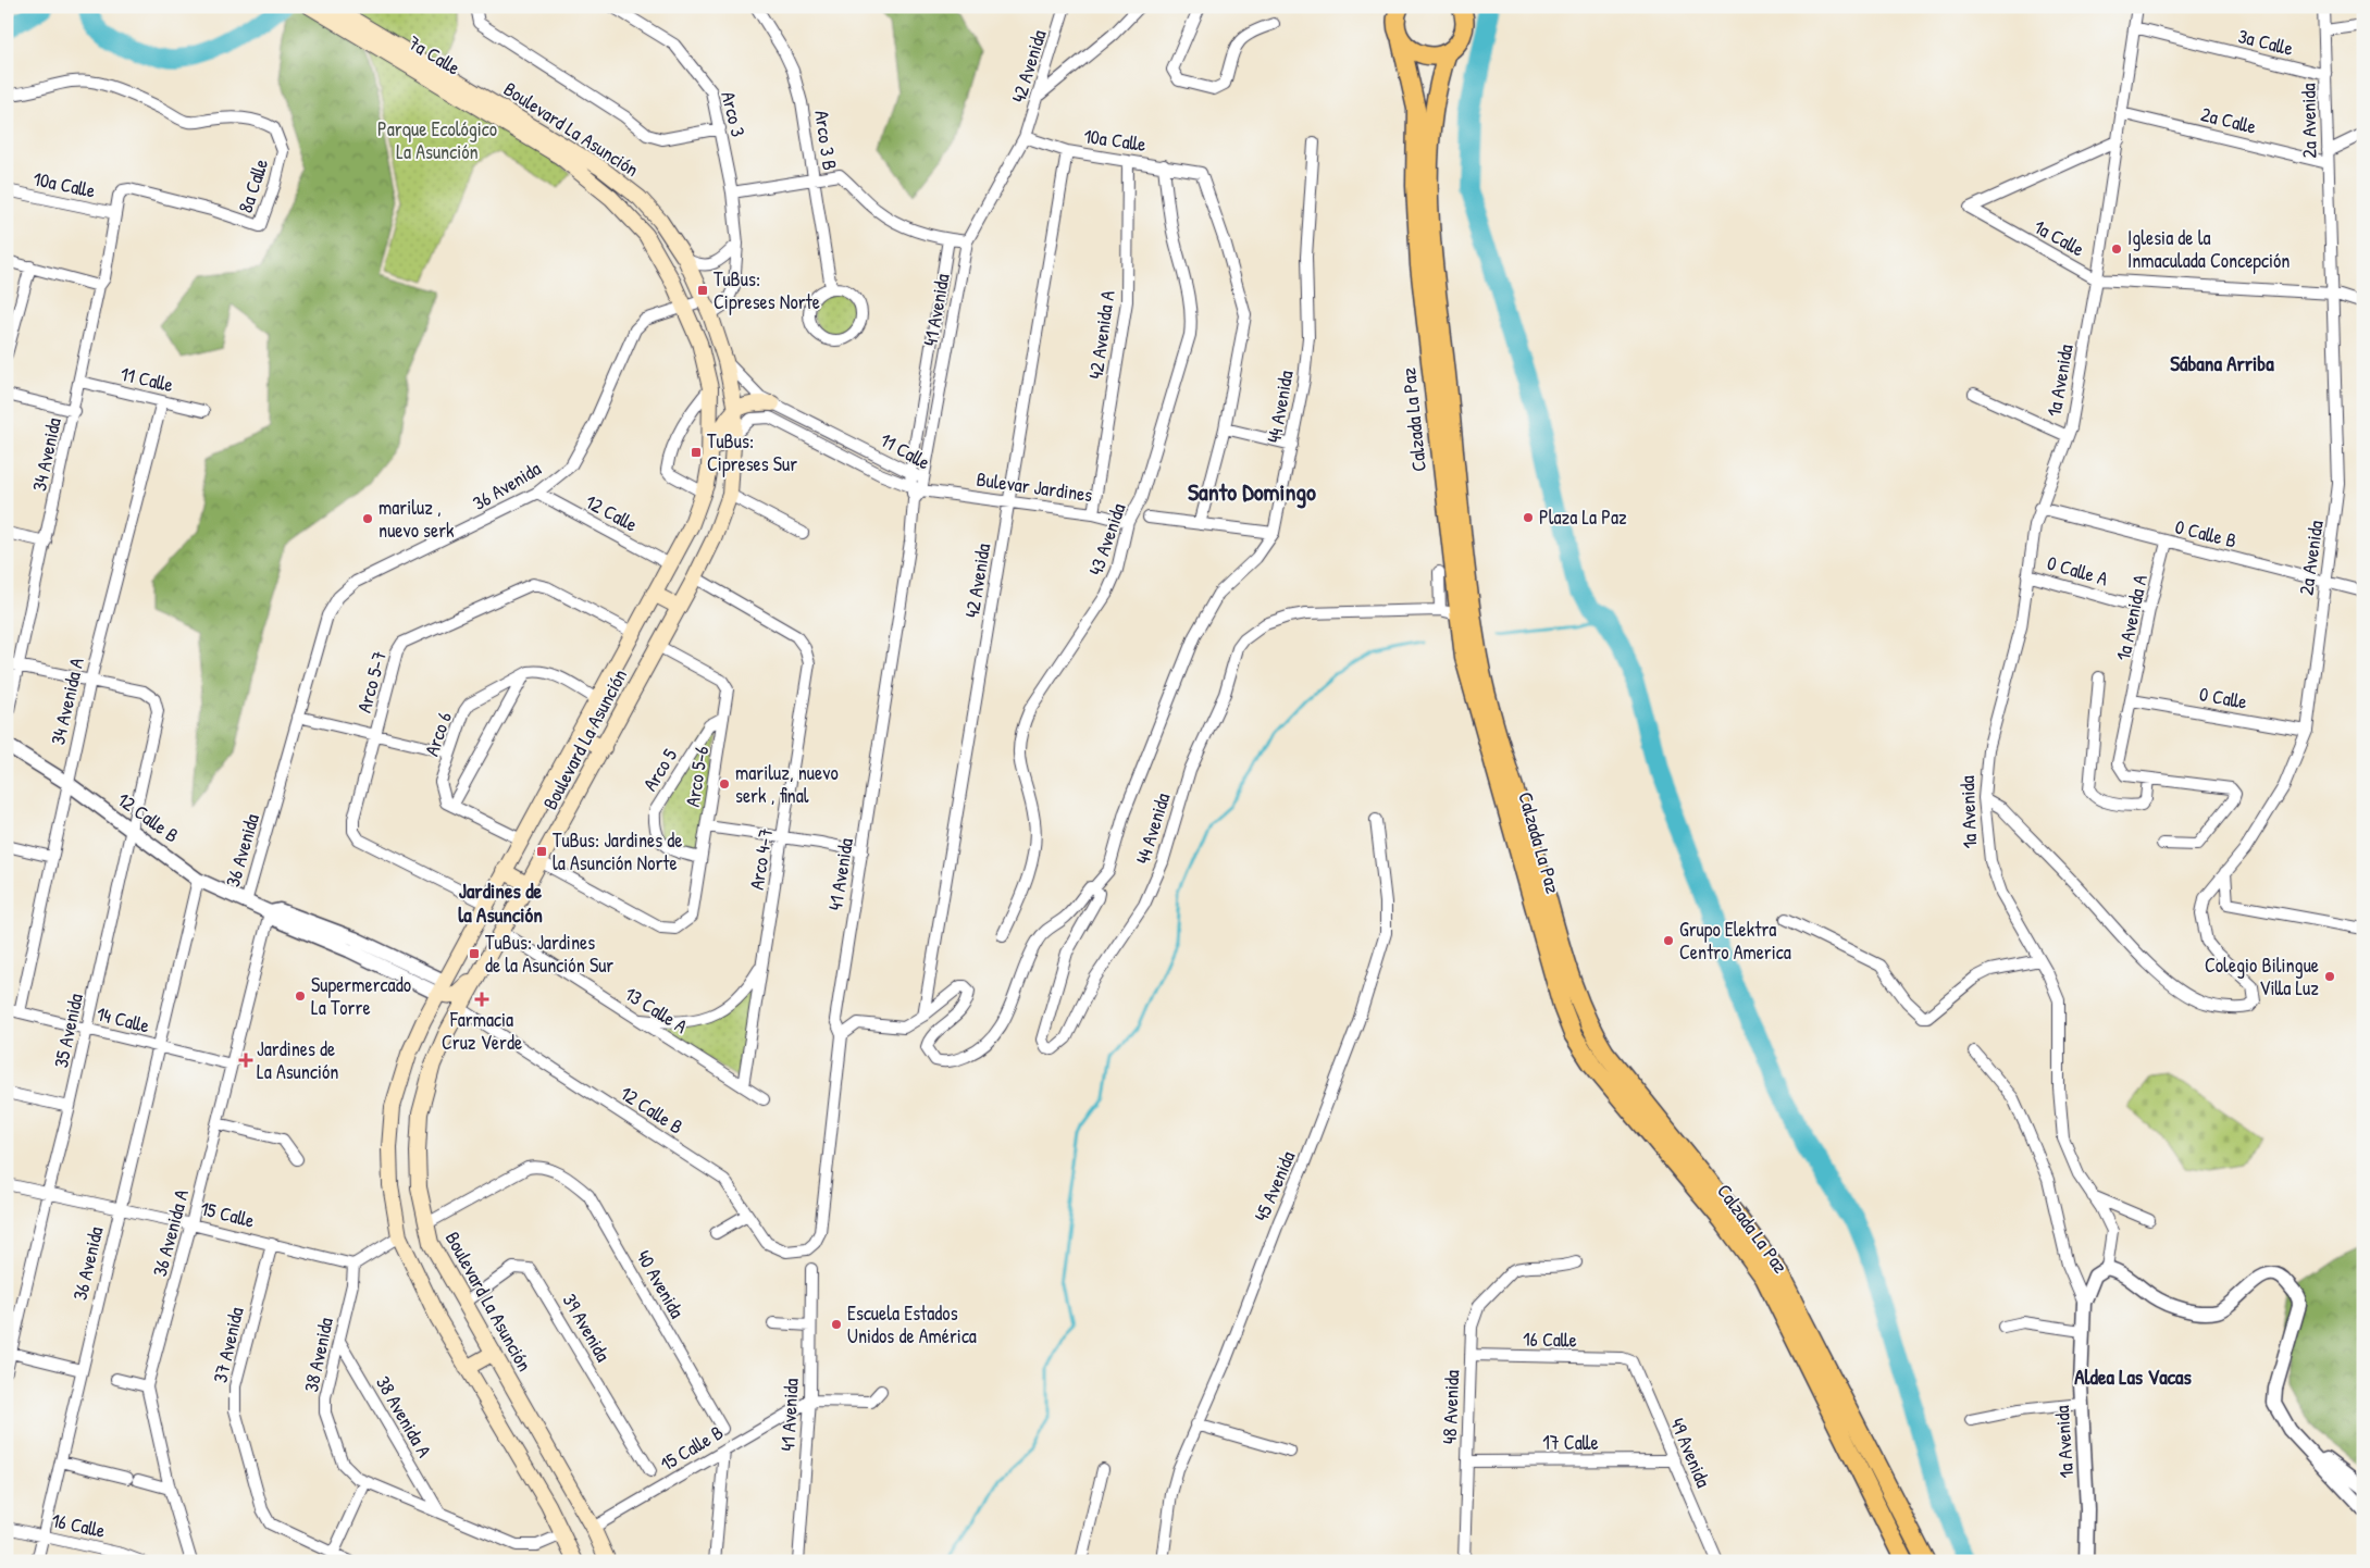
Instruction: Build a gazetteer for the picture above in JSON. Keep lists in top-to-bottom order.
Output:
{
  "streets": {
    "main road": ["7a Calle", "Boulevard La Asunción", "Calzada La Paz"],
    "street": [
      "3a Calle",
      "42 Avenida",
      "Arco 3",
      "2a Calle",
      "2a Avenida",
      "Arco 3 B",
      "10a Calle",
      "8a Calle",
      "1a Calle",
      "41 Avenida",
      "42 Avenida A",
      "11 Calle",
      "1a Avenida",
      "44 Avenida",
      "34 Avenida",
      "36 Avenida",
      "Bulevar Jardines",
      "12 Calle",
      "0 Calle B",
      "43 Avenida",
      "0 Calle A",
      "1a Avenida A",
      "Arco 5-7",
      "0 Calle",
      "34 Avenida A",
      "Arco 6",
      "Arco 5",
      "Arco 5-6",
      "12 Calle B",
      "Arco 4-7",
      "13 Calle A",
      "14 Calle",
      "35 Avenida",
      "45 Avenida",
      "15 Calle",
      "36 Avenida A",
      "40 Avenida",
      "39 Avenida",
      "16 Calle",
      "37 Avenida",
      "38 Avenida",
      "48 Avenida",
      "38 Avenida A",
      "17 Calle",
      "15 Calle B",
      "49 Avenida"
    ]
  },
  "crossings": [
    ["3a Calle", "2a Avenida"],
    ["3a Calle", "1a Avenida"],
    ["7a Calle", "Boulevard La Asunción"],
    ["42 Avenida", "10a Calle"],
    ["42 Avenida", "41 Avenida"],
    ["42 Avenida", "44 Avenida"],
    ["42 Avenida", "Bulevar Jardines"],
    ["Arco 3", "Boulevard La Asunción"],
    ["2a Calle", "2a Avenida"],
    ["2a Calle", "1a Avenida"],
    ["2a Avenida", "1a Calle"],
    ["2a Avenida", "1a Avenida"],
    ["2a Avenida", "0 Calle B"],
    ["2a Avenida", "0 Calle"],
    ["Boulevard La Asunción", "11 Calle"],
    ["Boulevard La Asunción", "36 Avenida"],
    ["Boulevard La Asunción", "12 Calle"],
    ["Boulevard La Asunción", "Arco 5-7"],
    ["Boulevard La Asunción", "Arco 6"],
    ["Boulevard La Asunción", "Arco 5-6"],
    ["Boulevard La Asunción", "12 Calle B"],
    ["Boulevard La Asunción", "Arco 4-7"],
    ["Boulevard La Asunción", "13 Calle A"],
    ["Boulevard La Asunción", "40 Avenida"],
    ["Boulevard La Asunción", "39 Avenida"],
    ["Boulevard La Asunción", "15 Calle B"],
    ["10a Calle", "41 Avenida"],
    ["10a Calle", "42 Avenida A"],
    ["10a Calle", "34 Avenida"],
    ["10a Calle", "43 Avenida"],
    ["8a Calle", "34 Avenida"],
    ["1a Calle", "1a Avenida"],
    ["41 Avenida", "11 Calle"],
    ["41 Avenida", "12 Calle B"],
    ["41 Avenida", "15 Calle B"],
    ["42 Avenida A", "Bulevar Jardines"],
    ["11 Calle", "34 Avenida"],
    ["11 Calle", "Bulevar Jardines"],
    ["11 Calle", "34 Avenida A"],
    ["1a Avenida", "0 Calle B"],
    ["1a Avenida", "0 Calle A"],
    ["44 Avenida", "Calzada La Paz"],
    ["36 Avenida", "12 Calle"],
    ["36 Avenida", "12 Calle B"],
    ["36 Avenida", "14 Calle"],
    ["36 Avenida", "15 Calle"],
    ["36 Avenida", "16 Calle"],
    ["Bulevar Jardines", "43 Avenida"],
    ["0 Calle B", "1a Avenida A"],
    ["0 Calle A", "1a Avenida A"],
    ["1a Avenida A", "0 Calle"],
    ["34 Avenida A", "12 Calle B"],
    ["34 Avenida A", "14 Calle"],
    ["34 Avenida A", "35 Avenida"],
    ["Arco 5", "Arco 5-6"],
    ["12 Calle B", "35 Avenida"],
    ["12 Calle B", "36 Avenida A"],
    ["Arco 4-7", "13 Calle A"],
    ["14 Calle", "35 Avenida"],
    ["14 Calle", "36 Avenida A"],
    ["35 Avenida", "15 Calle"],
    ["15 Calle", "36 Avenida A"],
    ["15 Calle", "37 Avenida"],
    ["15 Calle", "38 Avenida"],
    ["16 Calle", "48 Avenida"],
    ["16 Calle", "49 Avenida"],
    ["38 Avenida", "38 Avenida A"],
    ["48 Avenida", "17 Calle"],
    ["17 Calle", "49 Avenida"]
  ],
  "districts": [
    "Sábana Arriba",
    "Santo Domingo",
    "Jardines de la Asunción",
    "Aldea Las Vacas"
  ],
  "parks": ["Parque Ecológico La Asunción"],
  "places": {
    "other": [
      "Iglesia de la Inmaculada Concepción",
      "Plaza La Paz",
      "mariluz , nuevo serk",
      "mariluz, nuevo serk , final",
      "Grupo Elektra Centro America",
      "Colegio Bilingue Villa Luz",
      "Supermercado La Torre",
      "Escuela Estados Unidos de América"
    ],
    "transit": [
      "TuBus: Cipreses Norte",
      "TuBus: Cipreses Sur",
      "TuBus: Jardines de la Asunción Norte",
      "TuBus: Jardines de la Asunción Sur"
    ],
    "health": ["Farmacia Cruz Verde", "Jardines de La Asunción"]
  }
}
